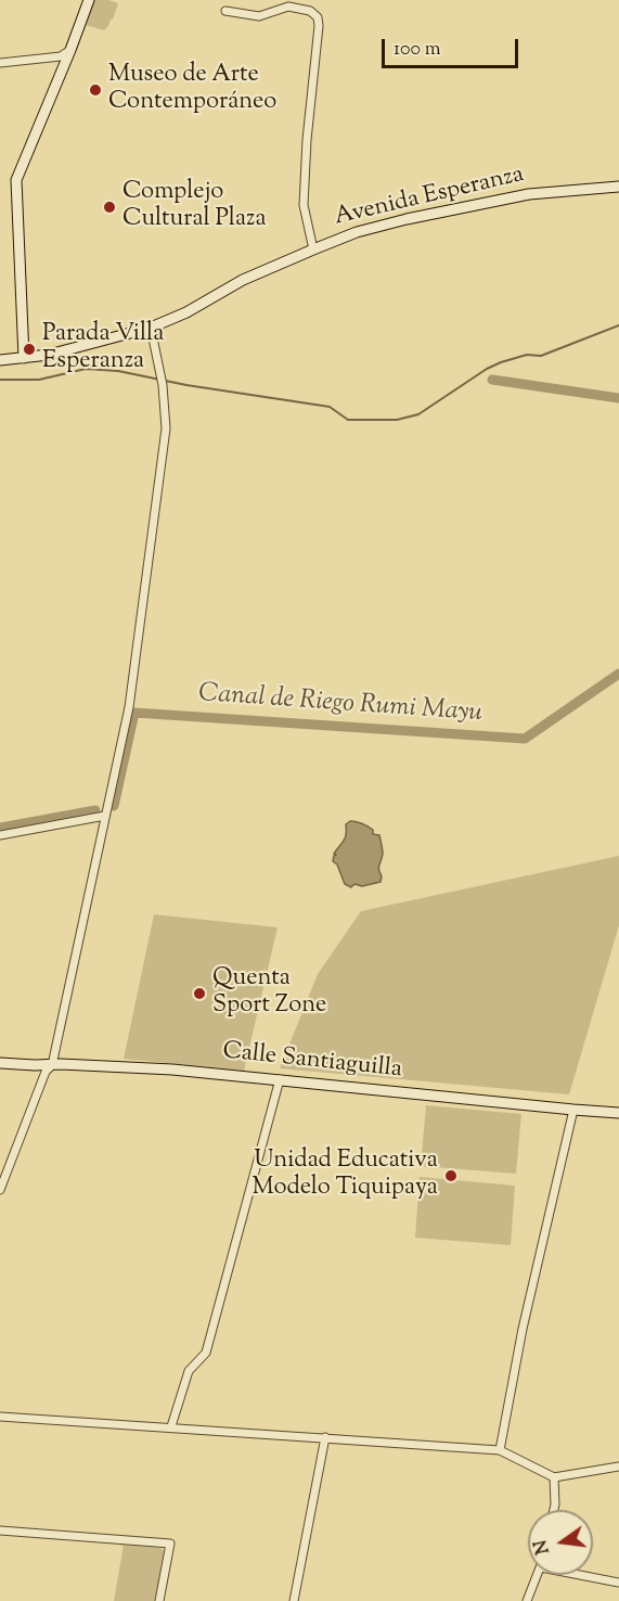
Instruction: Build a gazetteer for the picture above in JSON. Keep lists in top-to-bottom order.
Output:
{
  "streets": {
    "main road": ["Avenida Esperanza", "Calle Santiaguilla"]
  },
  "water": ["Canal de Riego Rumi Mayu"],
  "places": [
    "Museo de Arte Contemporáneo",
    "Complejo Cultural Plaza",
    "Parada Villa Esperanza",
    "Quenta Sport Zone",
    "Unidad Educativa Modelo Tiquipaya"
  ],
  "scale_bar": "100 m",
  "north": "left"
}
